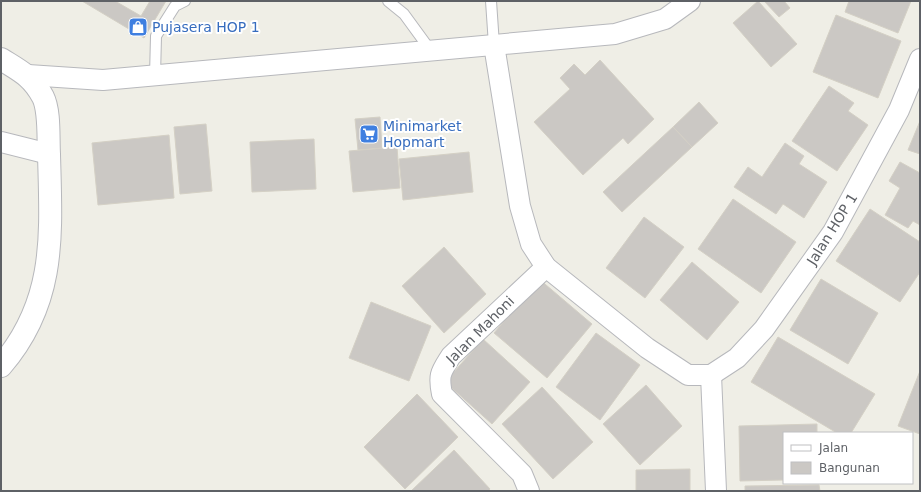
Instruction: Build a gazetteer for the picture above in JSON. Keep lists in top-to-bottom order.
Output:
{
  "streets": {
    "street": ["Jalan HOP 1", "Jalan Mahoni"]
  },
  "places": {
    "shop": ["Pujasera HOP 1"],
    "supermarket": ["Minimarket Hopmart"]
  },
  "legend": ["Jalan", "Bangunan"]
}
